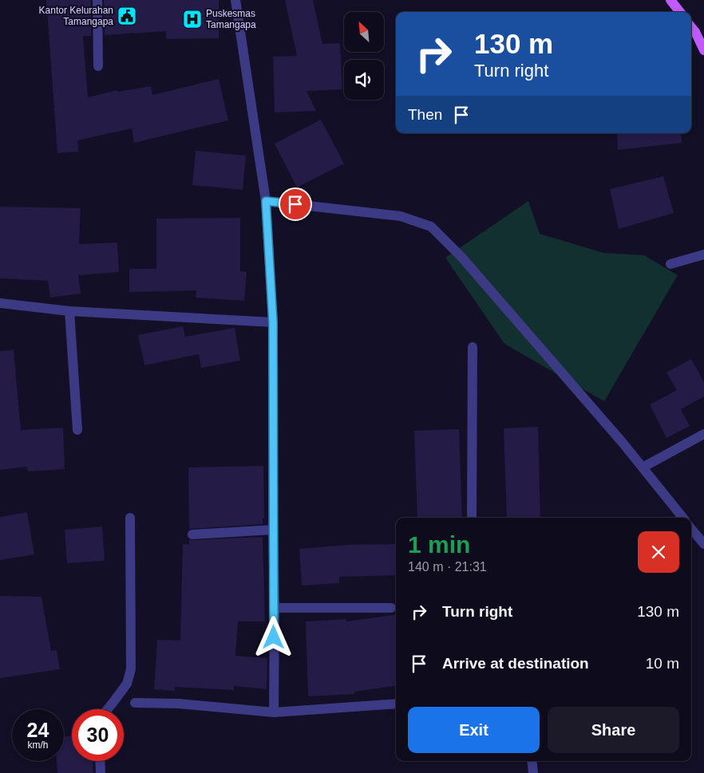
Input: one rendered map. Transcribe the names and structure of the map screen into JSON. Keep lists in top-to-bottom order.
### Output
{
  "places": {
    "public building": ["Kantor Kelurahan Tamangapa"],
    "hospital": ["Puskesmas Tamangapa"]
  },
  "north": "top left",
  "page": {
    "turn": ["130 m", "Turn right"],
    "then": "Then",
    "heading": ["1 min", "140 m · 21:31"],
    "list": [
      {
        "name": "Turn right",
        "value": "130 m"
      },
      {
        "name": "Arrive at destination",
        "value": "10 m"
      }
    ],
    "buttons": ["Exit", "Share"],
    "speed": "24 km/h",
    "limit": "30"
  }
}
